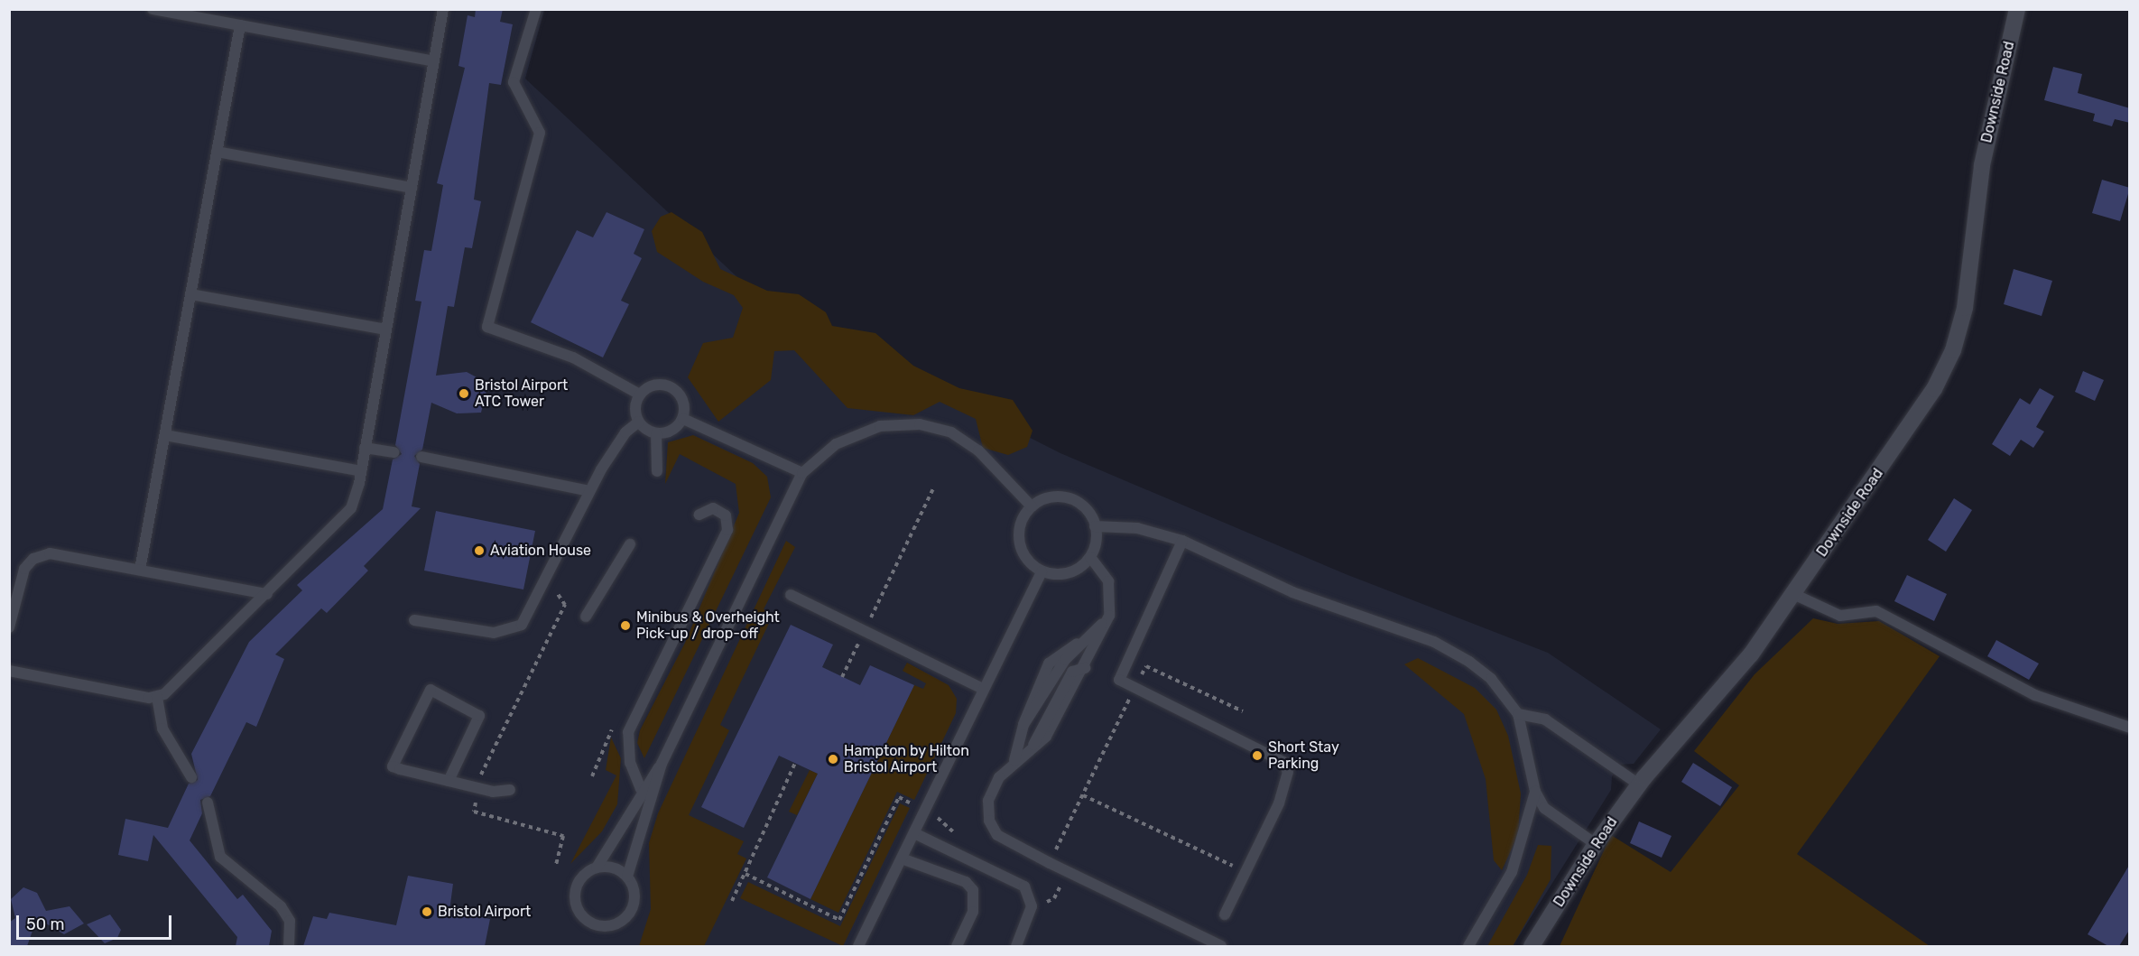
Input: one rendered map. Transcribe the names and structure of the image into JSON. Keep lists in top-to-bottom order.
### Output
{
  "streets": {
    "street": ["Downside Road"]
  },
  "places": [
    "Bristol Airport ATC Tower",
    "Aviation House",
    "Minibus & Overheight Pick-up / drop-off",
    "Short Stay Parking",
    "Hampton by Hilton Bristol Airport",
    "Bristol Airport"
  ],
  "scale_bar": "50 m"
}
